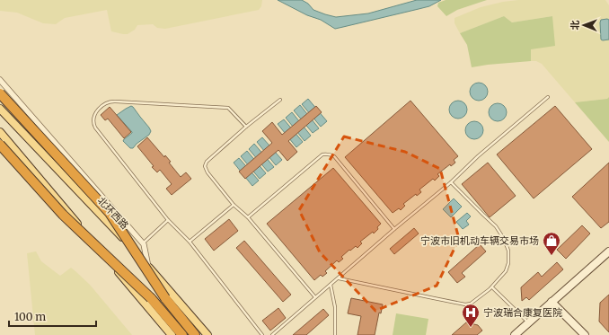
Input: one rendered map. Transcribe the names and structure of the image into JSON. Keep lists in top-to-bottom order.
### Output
{
  "streets": {
    "main road": ["北环西路"]
  },
  "places": {
    "shop": ["宁波市旧机动车辆交易市场"],
    "hospital": ["宁波瑞合康复医院"]
  },
  "scale_bar": "100 m",
  "north": "left"
}
